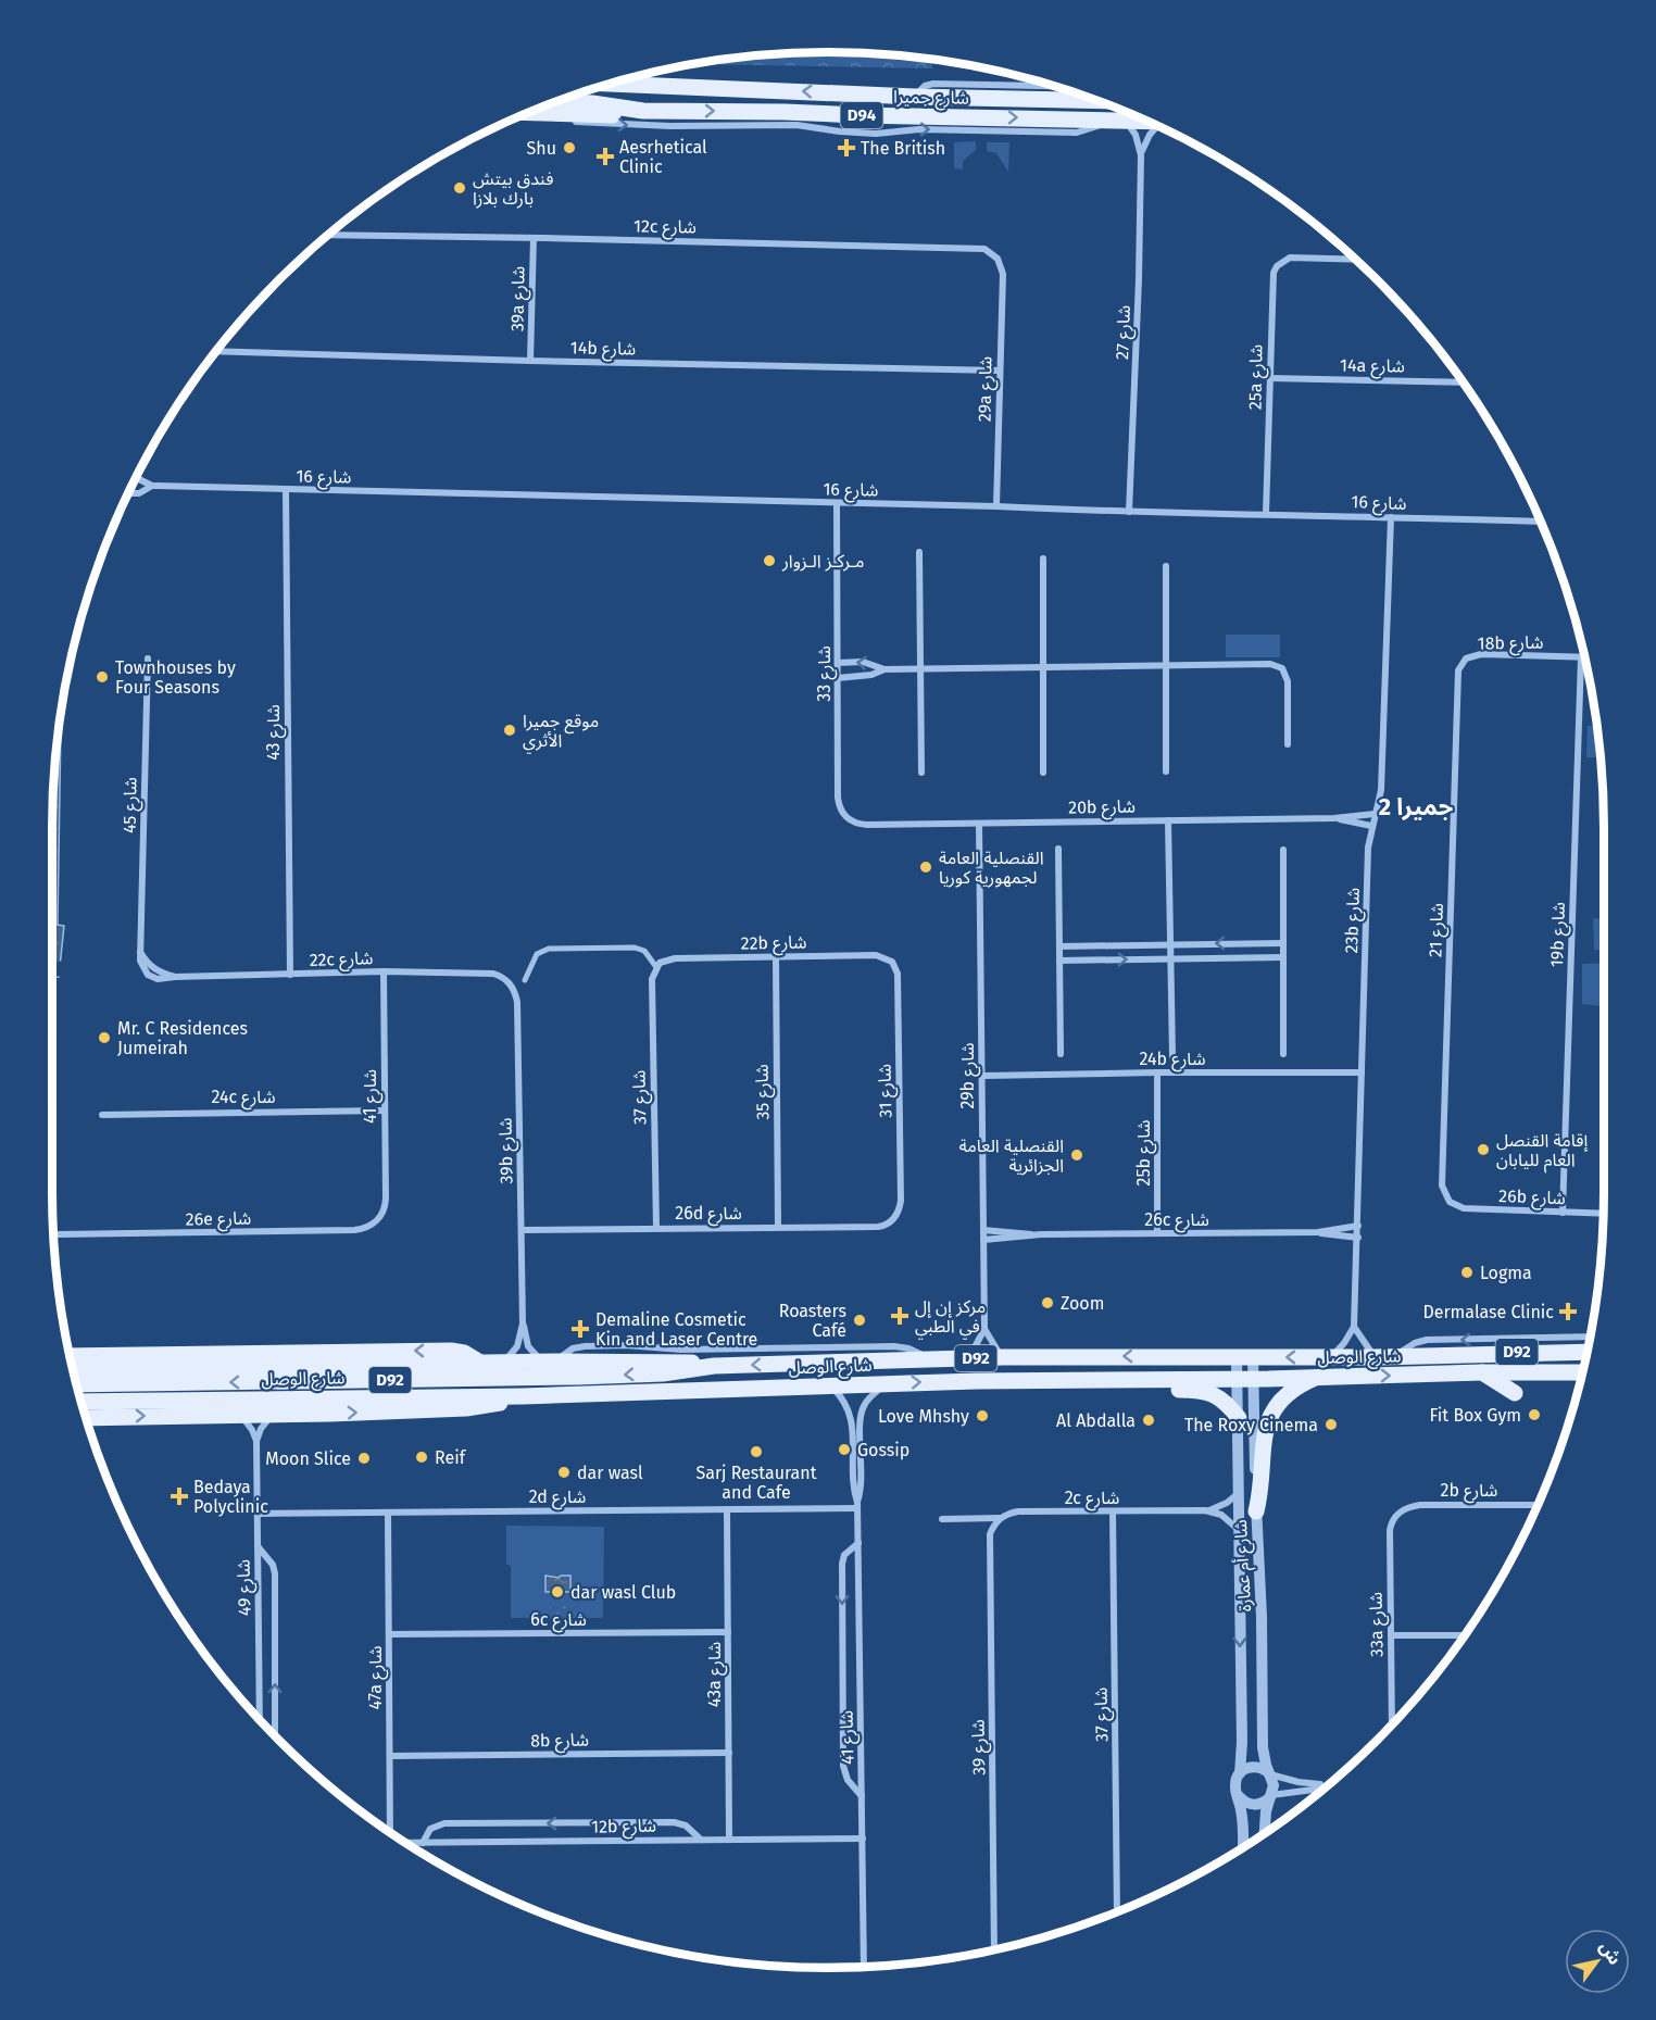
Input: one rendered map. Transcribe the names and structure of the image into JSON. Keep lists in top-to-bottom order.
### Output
{
  "streets": {
    "main road": [
      "شارع جميرا",
      "D94",
      "D92",
      "شارع الوصل"
    ],
    "street": [
      "12c شارع",
      "39a شارع",
      "شارع 27",
      "14b شارع",
      "14a شارع",
      "25a شارع",
      "29a شارع",
      "شارع 16",
      "18b شارع",
      "شارع 33",
      "شارع 43",
      "شارع 45",
      "20b شارع",
      "23b شارع",
      "شارع 21",
      "19b شارع",
      "22b شارع",
      "22c شارع",
      "24b شارع",
      "29b شارع",
      "شارع 31",
      "شارع 35",
      "24c شارع",
      "شارع 41",
      "شارع 37",
      "39b شارع",
      "25b شارع",
      "26b شارع",
      "26d شارع",
      "26e شارع",
      "26c شارع",
      "2b شارع",
      "2d شارع",
      "2c شارع",
      "شارع أم عمارة",
      "شارع 49",
      "6c شارع",
      "33a شارع",
      "43a شارع",
      "47a شارع",
      "8b شارع",
      "شارع 39",
      "12b شارع"
    ]
  },
  "crossings": [
    ["شارع جميرا", "شارع 27"],
    ["12c شارع", "39a شارع"],
    ["12c شارع", "29a شارع"],
    ["39a شارع", "14b شارع"],
    ["شارع 27", "شارع 16"],
    ["14b شارع", "29a شارع"],
    ["14a شارع", "25a شارع"],
    ["25a شارع", "شارع 16"],
    ["29a شارع", "شارع 16"],
    ["شارع 16", "شارع 33"],
    ["شارع 16", "شارع 43"],
    ["شارع 16", "23b شارع"],
    ["18b شارع", "شارع 21"],
    ["18b شارع", "19b شارع"],
    ["شارع 33", "20b شارع"],
    ["شارع 43", "22c شارع"],
    ["شارع 45", "22c شارع"],
    ["20b شارع", "23b شارع"],
    ["20b شارع", "29b شارع"],
    ["23b شارع", "24b شارع"],
    ["23b شارع", "26c شارع"],
    ["شارع 21", "26b شارع"],
    ["19b شارع", "26b شارع"],
    ["22b شارع", "شارع 31"],
    ["22b شارع", "شارع 35"],
    ["22b شارع", "شارع 37"],
    ["22c شارع", "شارع 41"],
    ["22c شارع", "39b شارع"],
    ["24b شارع", "29b شارع"],
    ["24b شارع", "25b شارع"],
    ["29b شارع", "26c شارع"],
    ["شارع 31", "26d شارع"],
    ["شارع 35", "26d شارع"],
    ["24c شارع", "شارع 41"],
    ["شارع 41", "26e شارع"],
    ["شارع 41", "شارع الوصل"],
    ["شارع 41", "2d شارع"],
    ["شارع 41", "12b شارع"],
    ["شارع 37", "26d شارع"],
    ["شارع 37", "2c شارع"],
    ["39b شارع", "26d شارع"],
    ["39b شارع", "شارع الوصل"],
    ["25b شارع", "26c شارع"],
    ["شارع الوصل", "شارع أم عمارة"],
    ["2b شارع", "33a شارع"],
    ["2d شارع", "شارع 49"],
    ["2d شارع", "43a شارع"],
    ["2d شارع", "47a شارع"],
    ["2c شارع", "شارع أم عمارة"],
    ["2c شارع", "شارع 39"],
    ["6c شارع", "43a شارع"],
    ["6c شارع", "47a شارع"],
    ["43a شارع", "8b شارع"],
    ["43a شارع", "12b شارع"],
    ["47a شارع", "8b شارع"]
  ],
  "districts": ["جميرا 2"],
  "places": {
    "other": [
      "Shu",
      "فندق بيتش بارك بلازا",
      "مـركـز الـزوار",
      "Townhouses by Four Seasons",
      "موقع جميرا الأثري",
      "القنصلية العامة لجمهورية كوريا",
      "Mr. C Residences Jumeirah",
      "إقامة القنصل العام لليابان",
      "القنصلية العامة الجزائرية",
      "Logma",
      "Zoom",
      "Roasters Café",
      "Fit Box Gym",
      "Love Mhshy",
      "Al Abdalla",
      "The Roxy Cinema",
      "Gossip",
      "Sarj Restaurant and Cafe",
      "Reif",
      "Moon Slice",
      "dar wasl",
      "dar wasl Club"
    ],
    "health": [
      "The British",
      "Aesrhetical Clinic",
      "Dermalase Clinic",
      "مركز إن إل في الطبي",
      "Demaline Cosmetic Kin and Laser Centre",
      "Bedaya Polyclinic"
    ]
  },
  "north": "top right"
}
